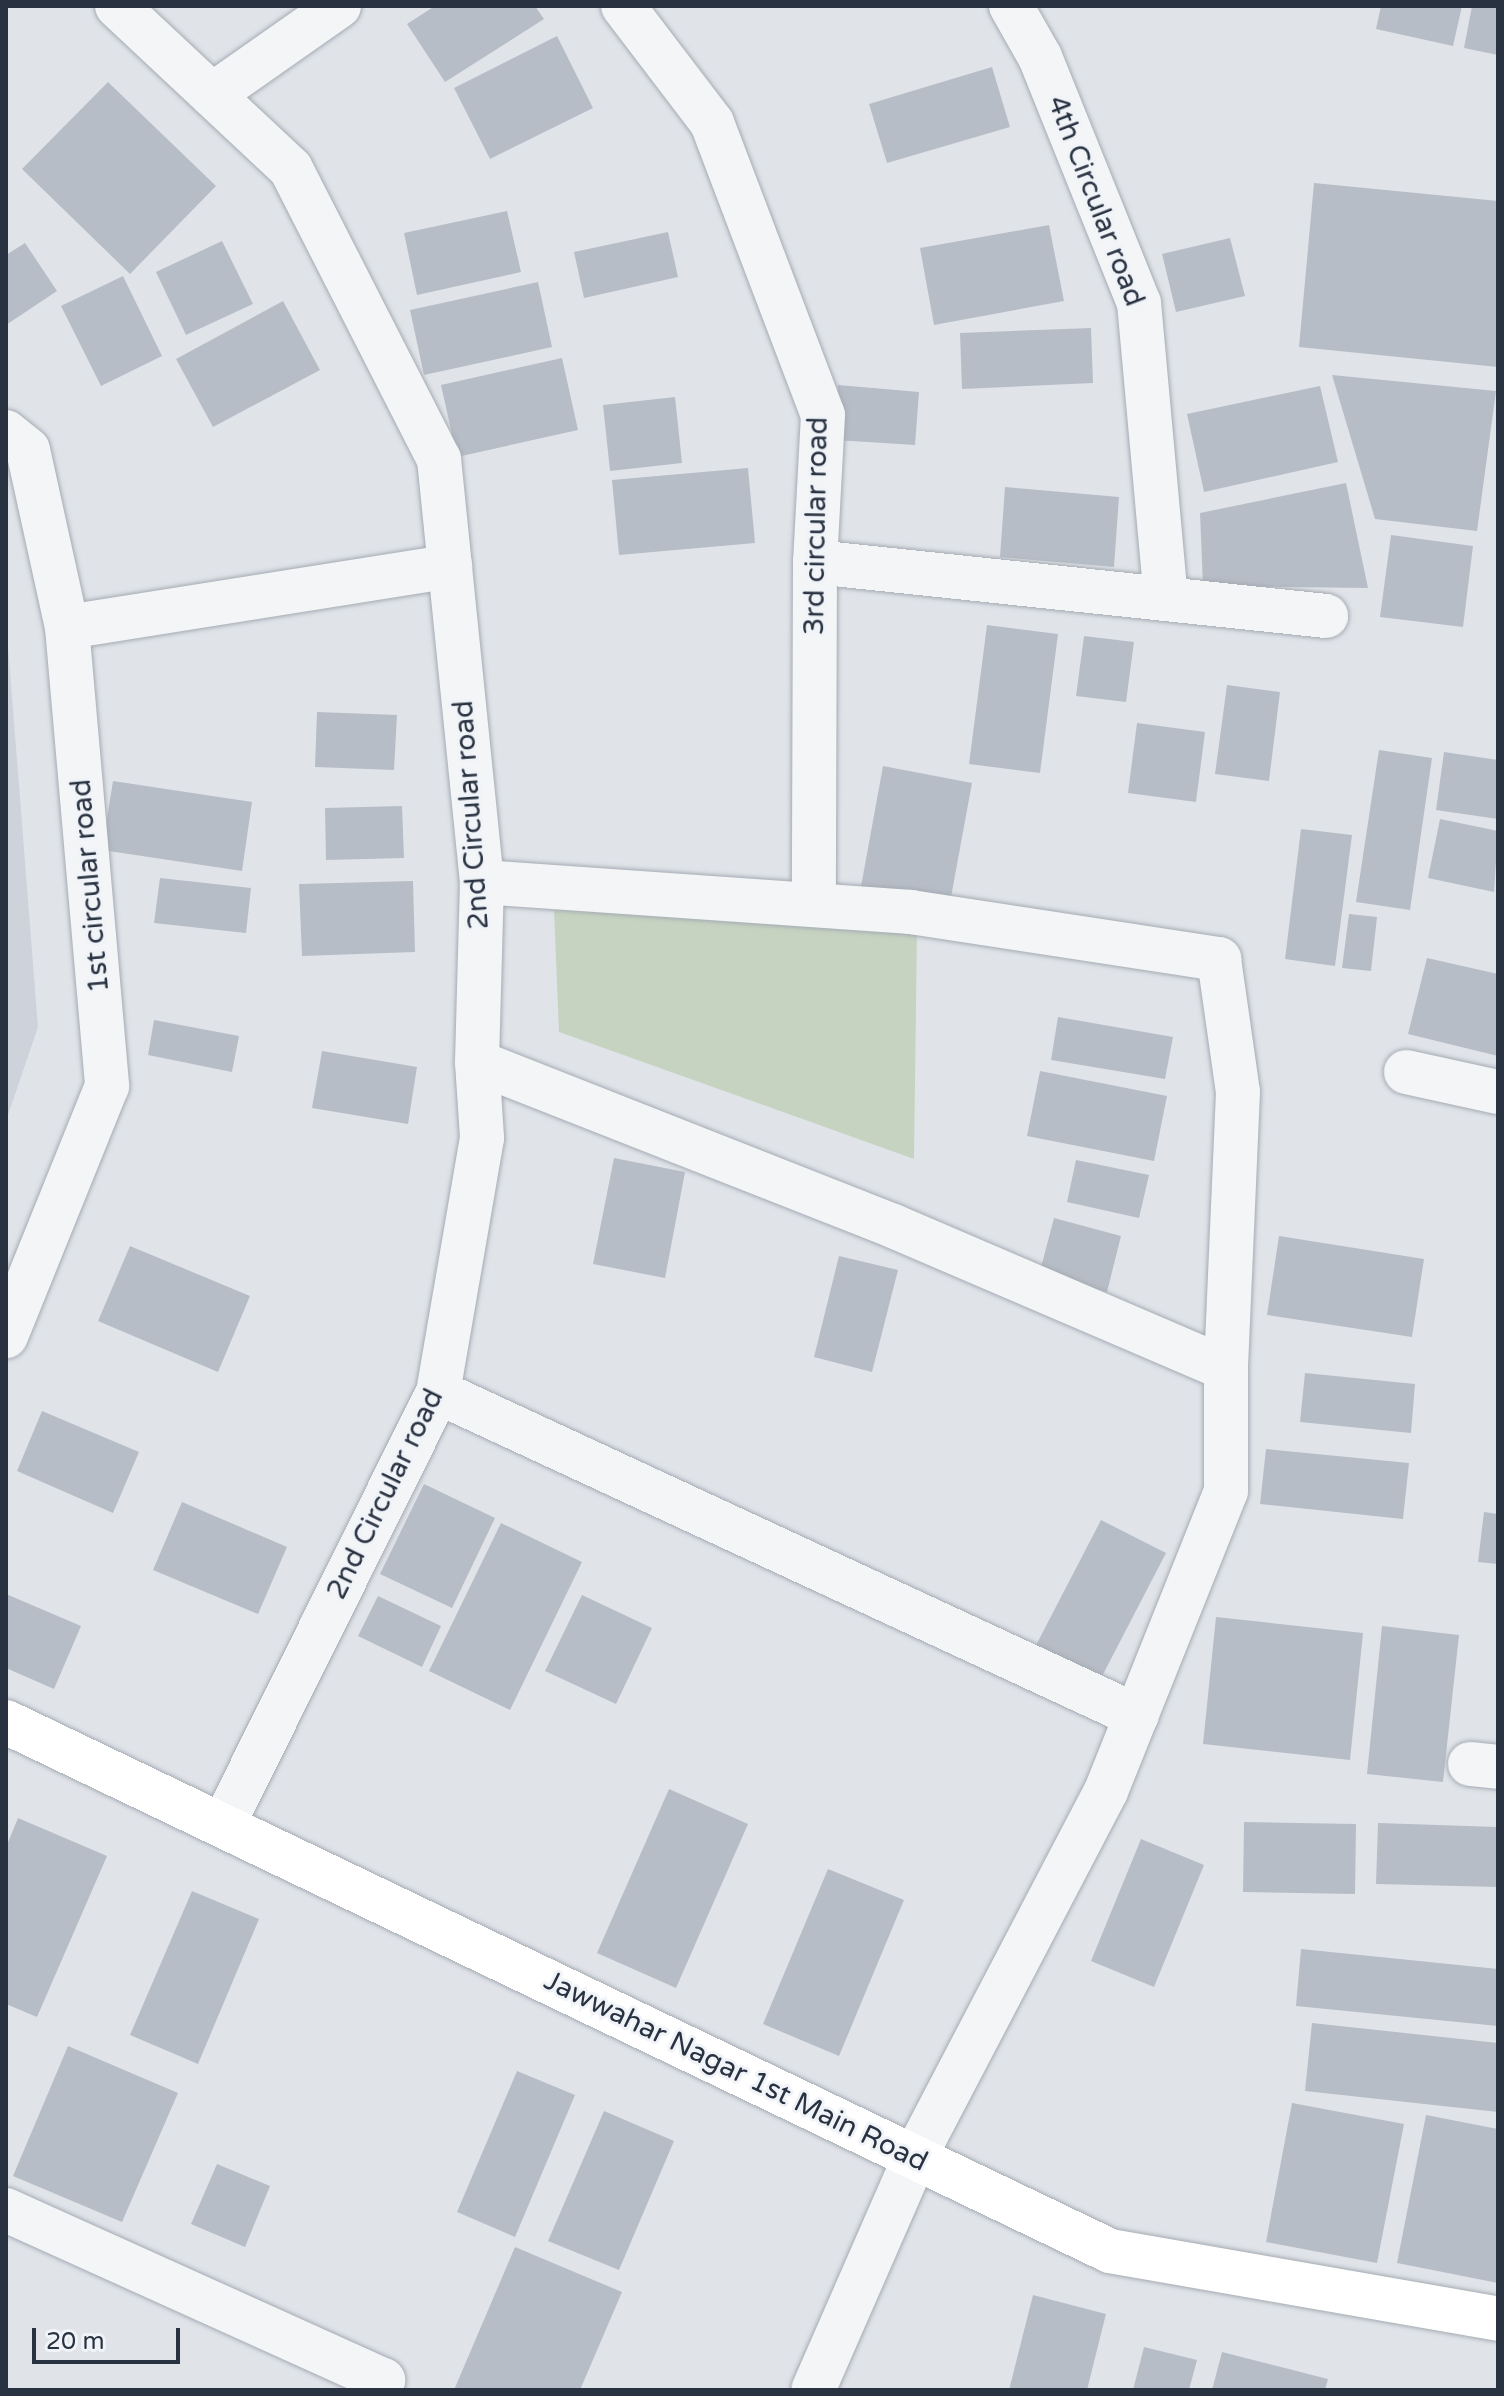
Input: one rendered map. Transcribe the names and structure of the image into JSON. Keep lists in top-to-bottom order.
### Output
{
  "streets": {
    "street": [
      "4th Circular road",
      "3rd circular road",
      "2nd Circular road",
      "1st circular road",
      "Jawwahar Nagar 1st Main Road"
    ]
  },
  "crossings": [
    ["2nd Circular road", "Jawwahar Nagar 1st Main Road"]
  ],
  "scale_bar": "20 m"
}
